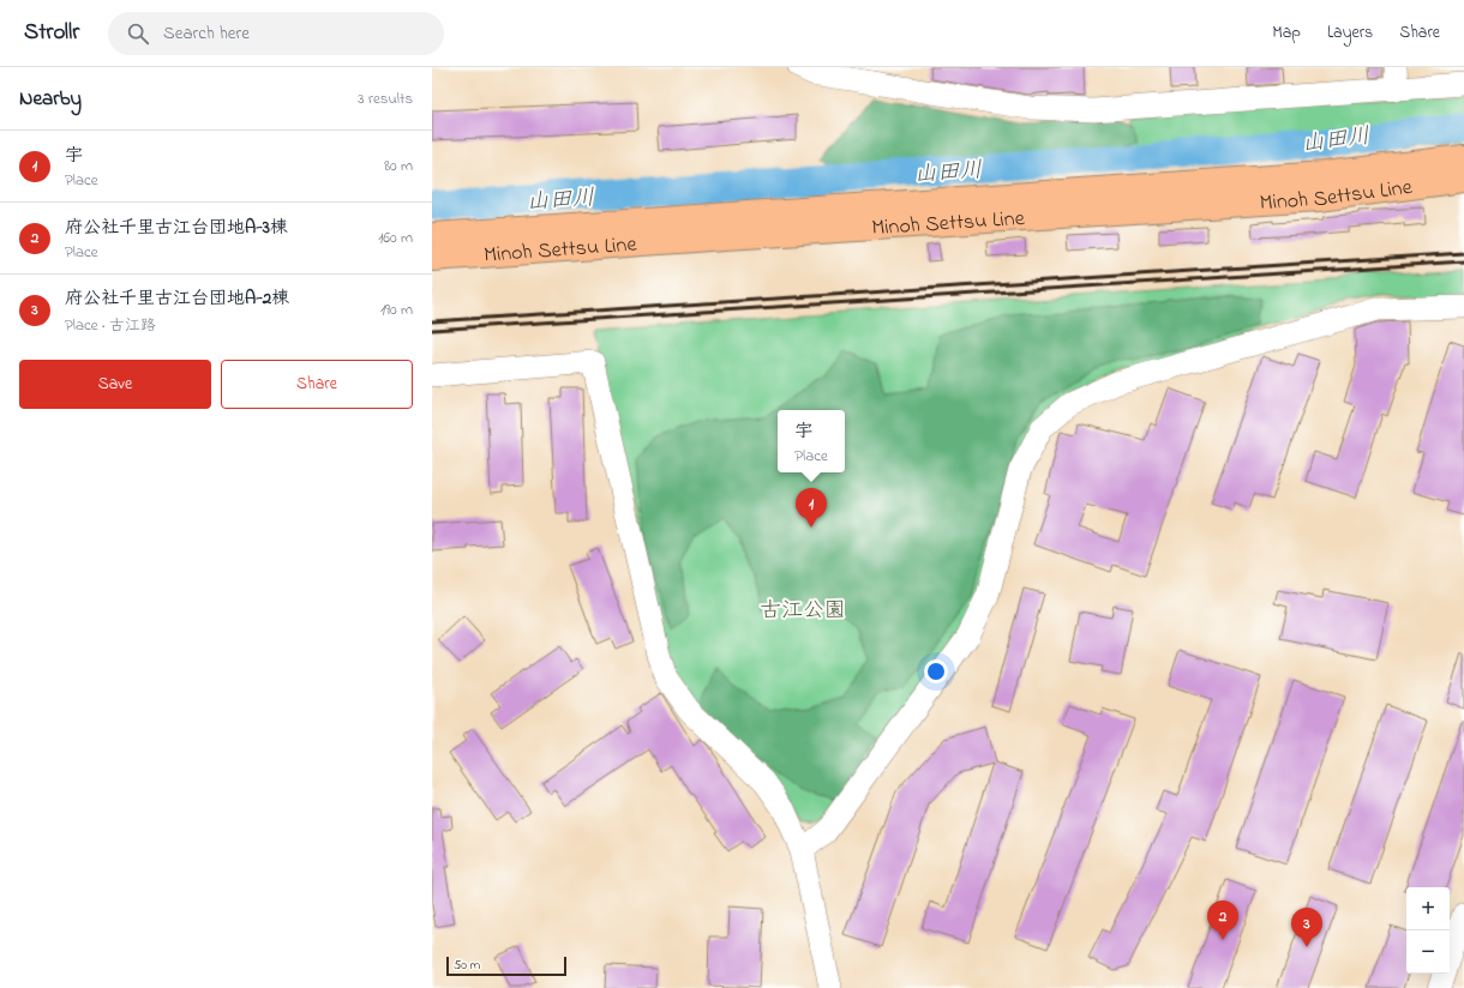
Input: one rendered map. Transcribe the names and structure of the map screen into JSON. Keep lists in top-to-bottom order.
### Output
{
  "streets": {
    "main road": ["Minoh Settsu Line"]
  },
  "water": ["山田川"],
  "parks": ["古江公園"],
  "scale_bar": "50 m",
  "page": {
    "header": "Strollr",
    "search": "Search here",
    "nav": ["Map", "Layers", "Share"],
    "heading": ["Nearby", "3 results"],
    "list": [
      {
        "mark": "1",
        "name": "宇",
        "note": "Place",
        "value": "80 m"
      },
      {
        "mark": "2",
        "name": "府公社千里古江台団地A-3棟",
        "note": "Place",
        "value": "160 m"
      },
      {
        "mark": "3",
        "name": "府公社千里古江台団地A-2棟",
        "note": "Place · 古江路",
        "value": "190 m"
      }
    ],
    "buttons": ["Save", "Share"],
    "popup": ["宇", "Place"],
    "pins": ["1", "2", "3"],
    "map_buttons": ["+", "−"],
    "scale": "50 m"
  }
}
